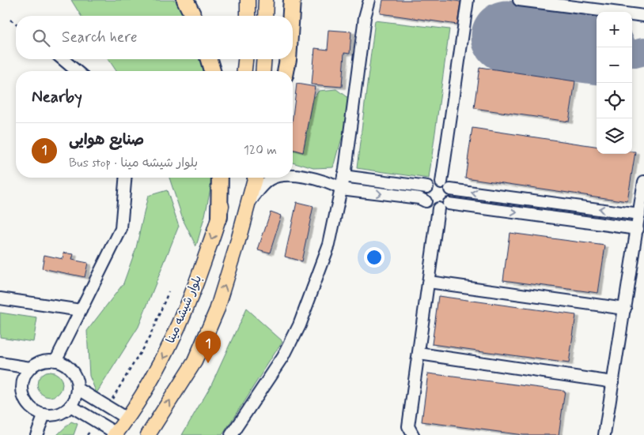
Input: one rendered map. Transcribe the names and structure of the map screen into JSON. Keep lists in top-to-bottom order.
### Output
{
  "streets": {
    "main road": ["بلوار شیشه مینا"]
  },
  "page": {
    "map_buttons": ["+", "−"],
    "search": "Search here",
    "heading": "Nearby",
    "list": [
      {
        "mark": "1",
        "name": "صنایع هوایی",
        "note": "Bus stop · بلوار شیشه مینا",
        "value": "120 m"
      }
    ],
    "pins": "1"
  }
}
